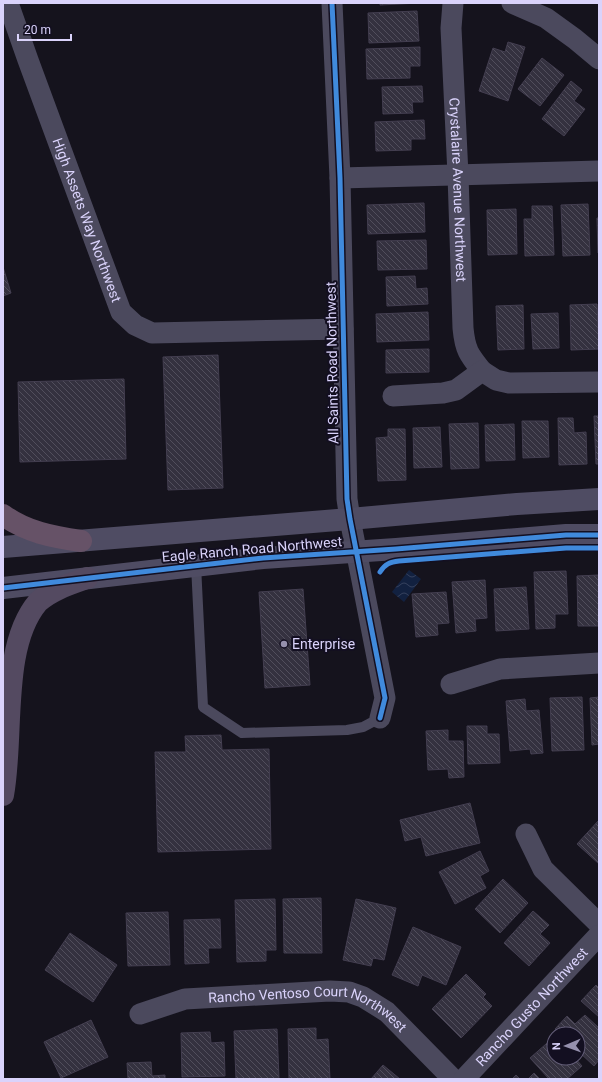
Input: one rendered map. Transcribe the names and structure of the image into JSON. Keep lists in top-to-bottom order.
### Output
{
  "streets": {
    "street": [
      "Crystalaire Avenue Northwest",
      "High Assets Way Northwest",
      "All Saints Road Northwest",
      "Eagle Ranch Road Northwest",
      "Rancho Gusto Northwest",
      "Rancho Ventoso Court Northwest"
    ]
  },
  "crossings": [
    ["High Assets Way Northwest", "All Saints Road Northwest"],
    ["All Saints Road Northwest", "Eagle Ranch Road Northwest"]
  ],
  "places": ["Enterprise"],
  "scale_bar": "20 m",
  "north": "left"
}
